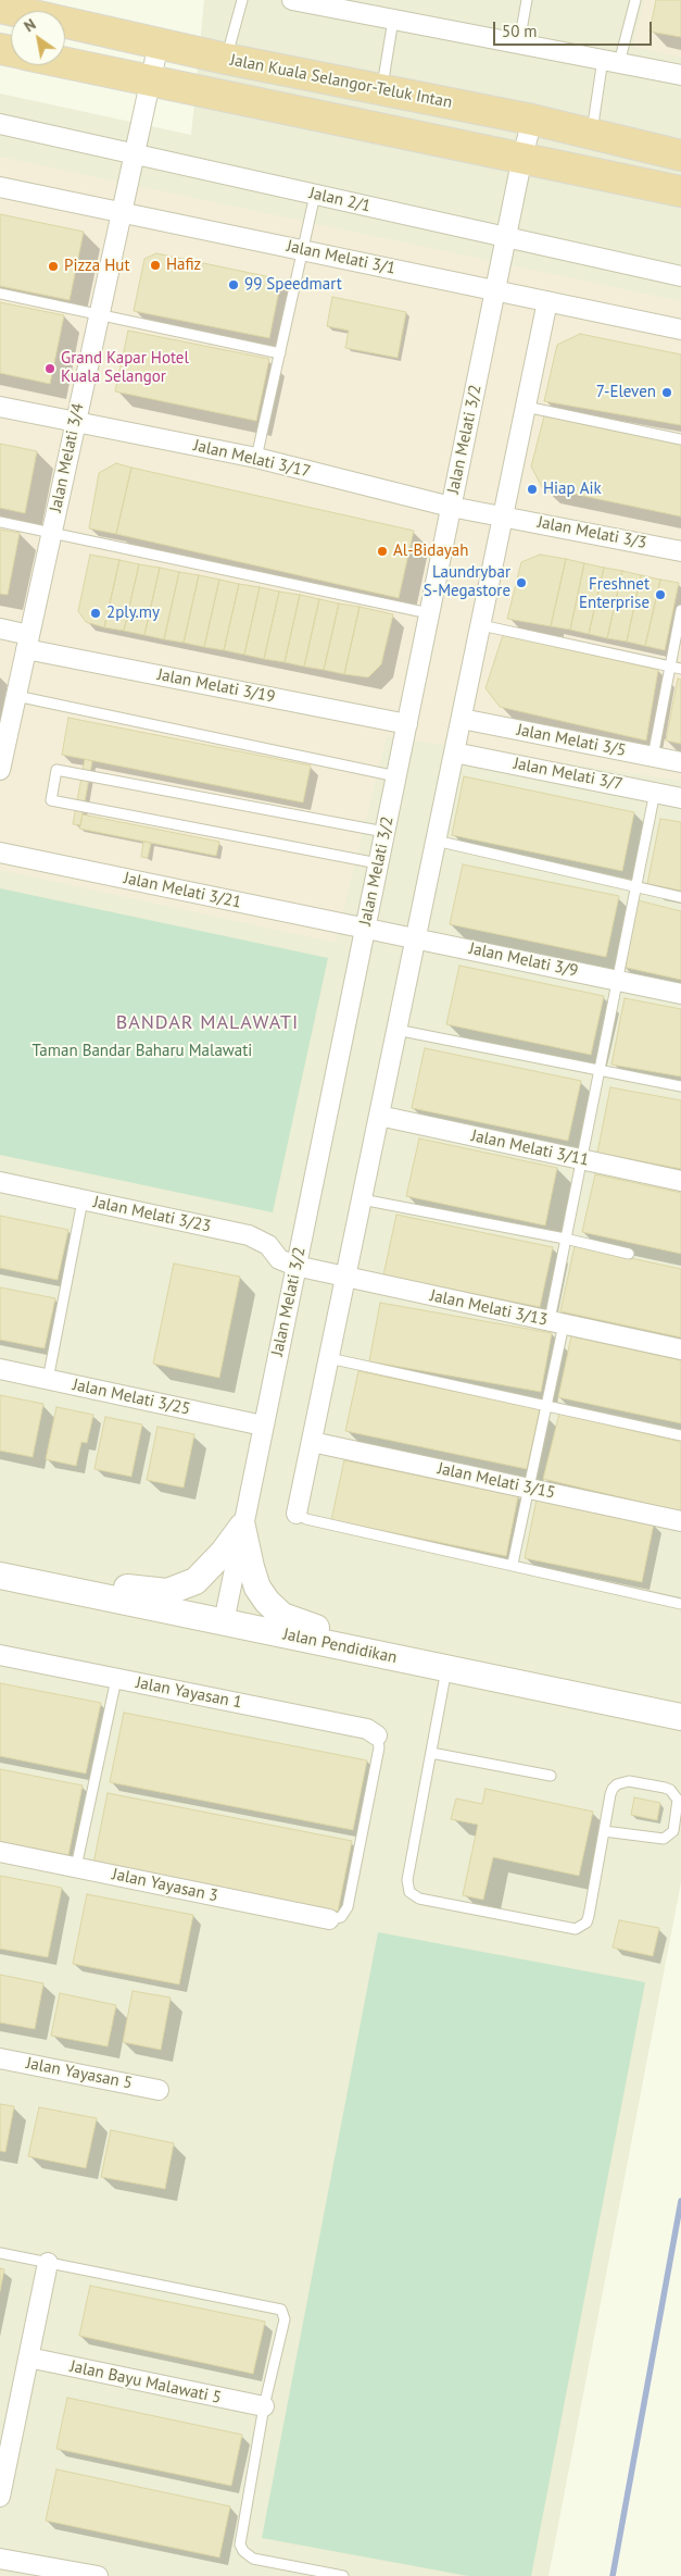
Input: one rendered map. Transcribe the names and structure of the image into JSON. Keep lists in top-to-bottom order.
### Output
{
  "streets": {
    "highway": ["Jalan Kuala Selangor-Teluk Intan"],
    "street": [
      "Jalan 2/1",
      "Jalan Melati 3/1",
      "Jalan Melati 3/2",
      "Jalan Melati 3/4",
      "Jalan Melati 3/17",
      "Jalan Melati 3/3",
      "Jalan Melati 3/19",
      "Jalan Melati 3/5",
      "Jalan Melati 3/7",
      "Jalan Melati 3/21",
      "Jalan Melati 3/9",
      "Jalan Melati 3/11",
      "Jalan Melati 3/23",
      "Jalan Melati 3/13",
      "Jalan Melati 3/25",
      "Jalan Melati 3/15",
      "Jalan Pendidikan",
      "Jalan Yayasan 1",
      "Jalan Yayasan 3",
      "Jalan Yayasan 5",
      "Jalan Bayu Malawati 5"
    ]
  },
  "crossings": [
    ["Jalan Kuala Selangor-Teluk Intan", "Jalan Melati 3/2"],
    ["Jalan Kuala Selangor-Teluk Intan", "Jalan Melati 3/4"],
    ["Jalan 2/1", "Jalan Melati 3/2"],
    ["Jalan 2/1", "Jalan Melati 3/4"],
    ["Jalan Melati 3/1", "Jalan Melati 3/2"],
    ["Jalan Melati 3/1", "Jalan Melati 3/4"],
    ["Jalan Melati 3/2", "Jalan Melati 3/17"],
    ["Jalan Melati 3/2", "Jalan Melati 3/19"],
    ["Jalan Melati 3/2", "Jalan Melati 3/21"],
    ["Jalan Melati 3/2", "Jalan Melati 3/9"],
    ["Jalan Melati 3/2", "Jalan Melati 3/23"],
    ["Jalan Melati 3/2", "Jalan Melati 3/13"],
    ["Jalan Melati 3/2", "Jalan Melati 3/25"],
    ["Jalan Melati 3/2", "Jalan Pendidikan"],
    ["Jalan Melati 3/4", "Jalan Melati 3/17"],
    ["Jalan Melati 3/4", "Jalan Melati 3/19"],
    ["Jalan Melati 3/17", "Jalan Melati 3/3"],
    ["Jalan Melati 3/21", "Jalan Melati 3/9"],
    ["Jalan Melati 3/23", "Jalan Melati 3/13"]
  ],
  "districts": ["BANDAR MALAWATI"],
  "parks": ["Taman Bandar Baharu Malawati"],
  "places": [
    "Hafiz",
    "Pizza Hut",
    "99 Speedmart",
    "Grand Kapar Hotel Kuala Selangor",
    "7-Eleven",
    "Hiap Aik",
    "Al-Bidayah",
    "Laundrybar S-Megastore",
    "Freshnet Enterprise",
    "2ply.my"
  ],
  "scale_bar": "50 m",
  "north": "top left"
}
